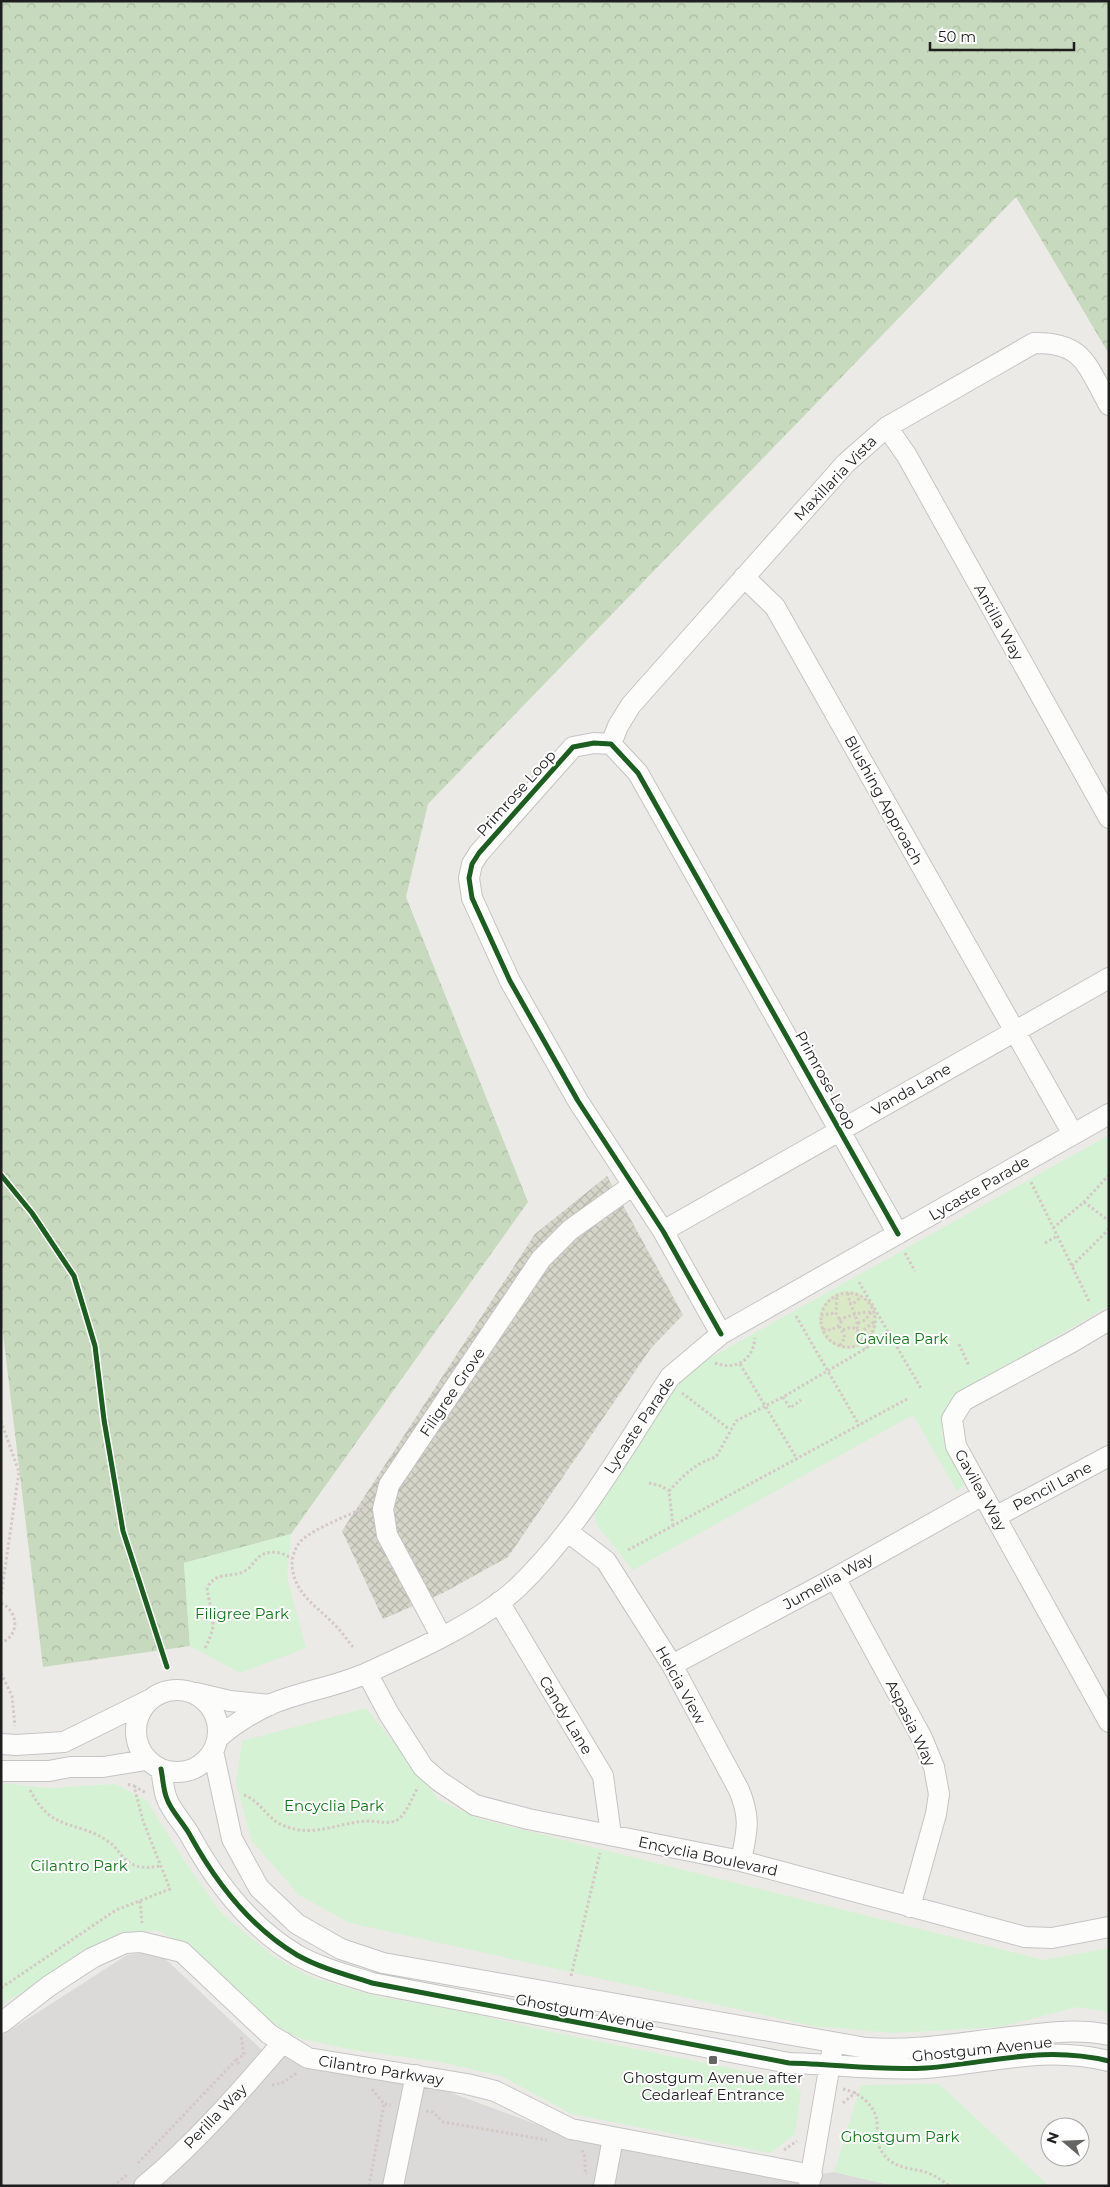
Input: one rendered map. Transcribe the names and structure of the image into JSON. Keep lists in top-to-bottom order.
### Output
{
  "streets": {
    "street": [
      "Maxillaria Vista",
      "Antilla Way",
      "Primrose Loop",
      "Blushing Approach",
      "Vanda Lane",
      "Lycaste Parade",
      "Filigree Grove",
      "Pencil Lane",
      "Gavilea Way",
      "Jumellia Way",
      "Helcia View",
      "Candy Lane",
      "Aspasia Way",
      "Encyclia Boulevard",
      "Ghostgum Avenue",
      "Cilantro Parkway",
      "Perilla Way"
    ]
  },
  "crossings": [
    ["Maxillaria Vista", "Antilla Way"],
    ["Maxillaria Vista", "Primrose Loop"],
    ["Maxillaria Vista", "Blushing Approach"],
    ["Primrose Loop", "Vanda Lane"],
    ["Primrose Loop", "Lycaste Parade"],
    ["Primrose Loop", "Filigree Grove"],
    ["Blushing Approach", "Vanda Lane"],
    ["Blushing Approach", "Lycaste Parade"],
    ["Lycaste Parade", "Filigree Grove"],
    ["Lycaste Parade", "Helcia View"],
    ["Lycaste Parade", "Candy Lane"],
    ["Lycaste Parade", "Encyclia Boulevard"],
    ["Lycaste Parade", "Ghostgum Avenue"],
    ["Pencil Lane", "Gavilea Way"],
    ["Gavilea Way", "Jumellia Way"],
    ["Jumellia Way", "Helcia View"],
    ["Jumellia Way", "Aspasia Way"],
    ["Helcia View", "Encyclia Boulevard"],
    ["Candy Lane", "Encyclia Boulevard"],
    ["Aspasia Way", "Encyclia Boulevard"],
    ["Cilantro Parkway", "Perilla Way"]
  ],
  "parks": [
    "Gavilea Park",
    "Filigree Park",
    "Encyclia Park",
    "Cilantro Park",
    "Ghostgum Park"
  ],
  "places": {
    "transit": ["Ghostgum Avenue after Cedarleaf Entrance"]
  },
  "scale_bar": "50 m",
  "north": "left"
}
